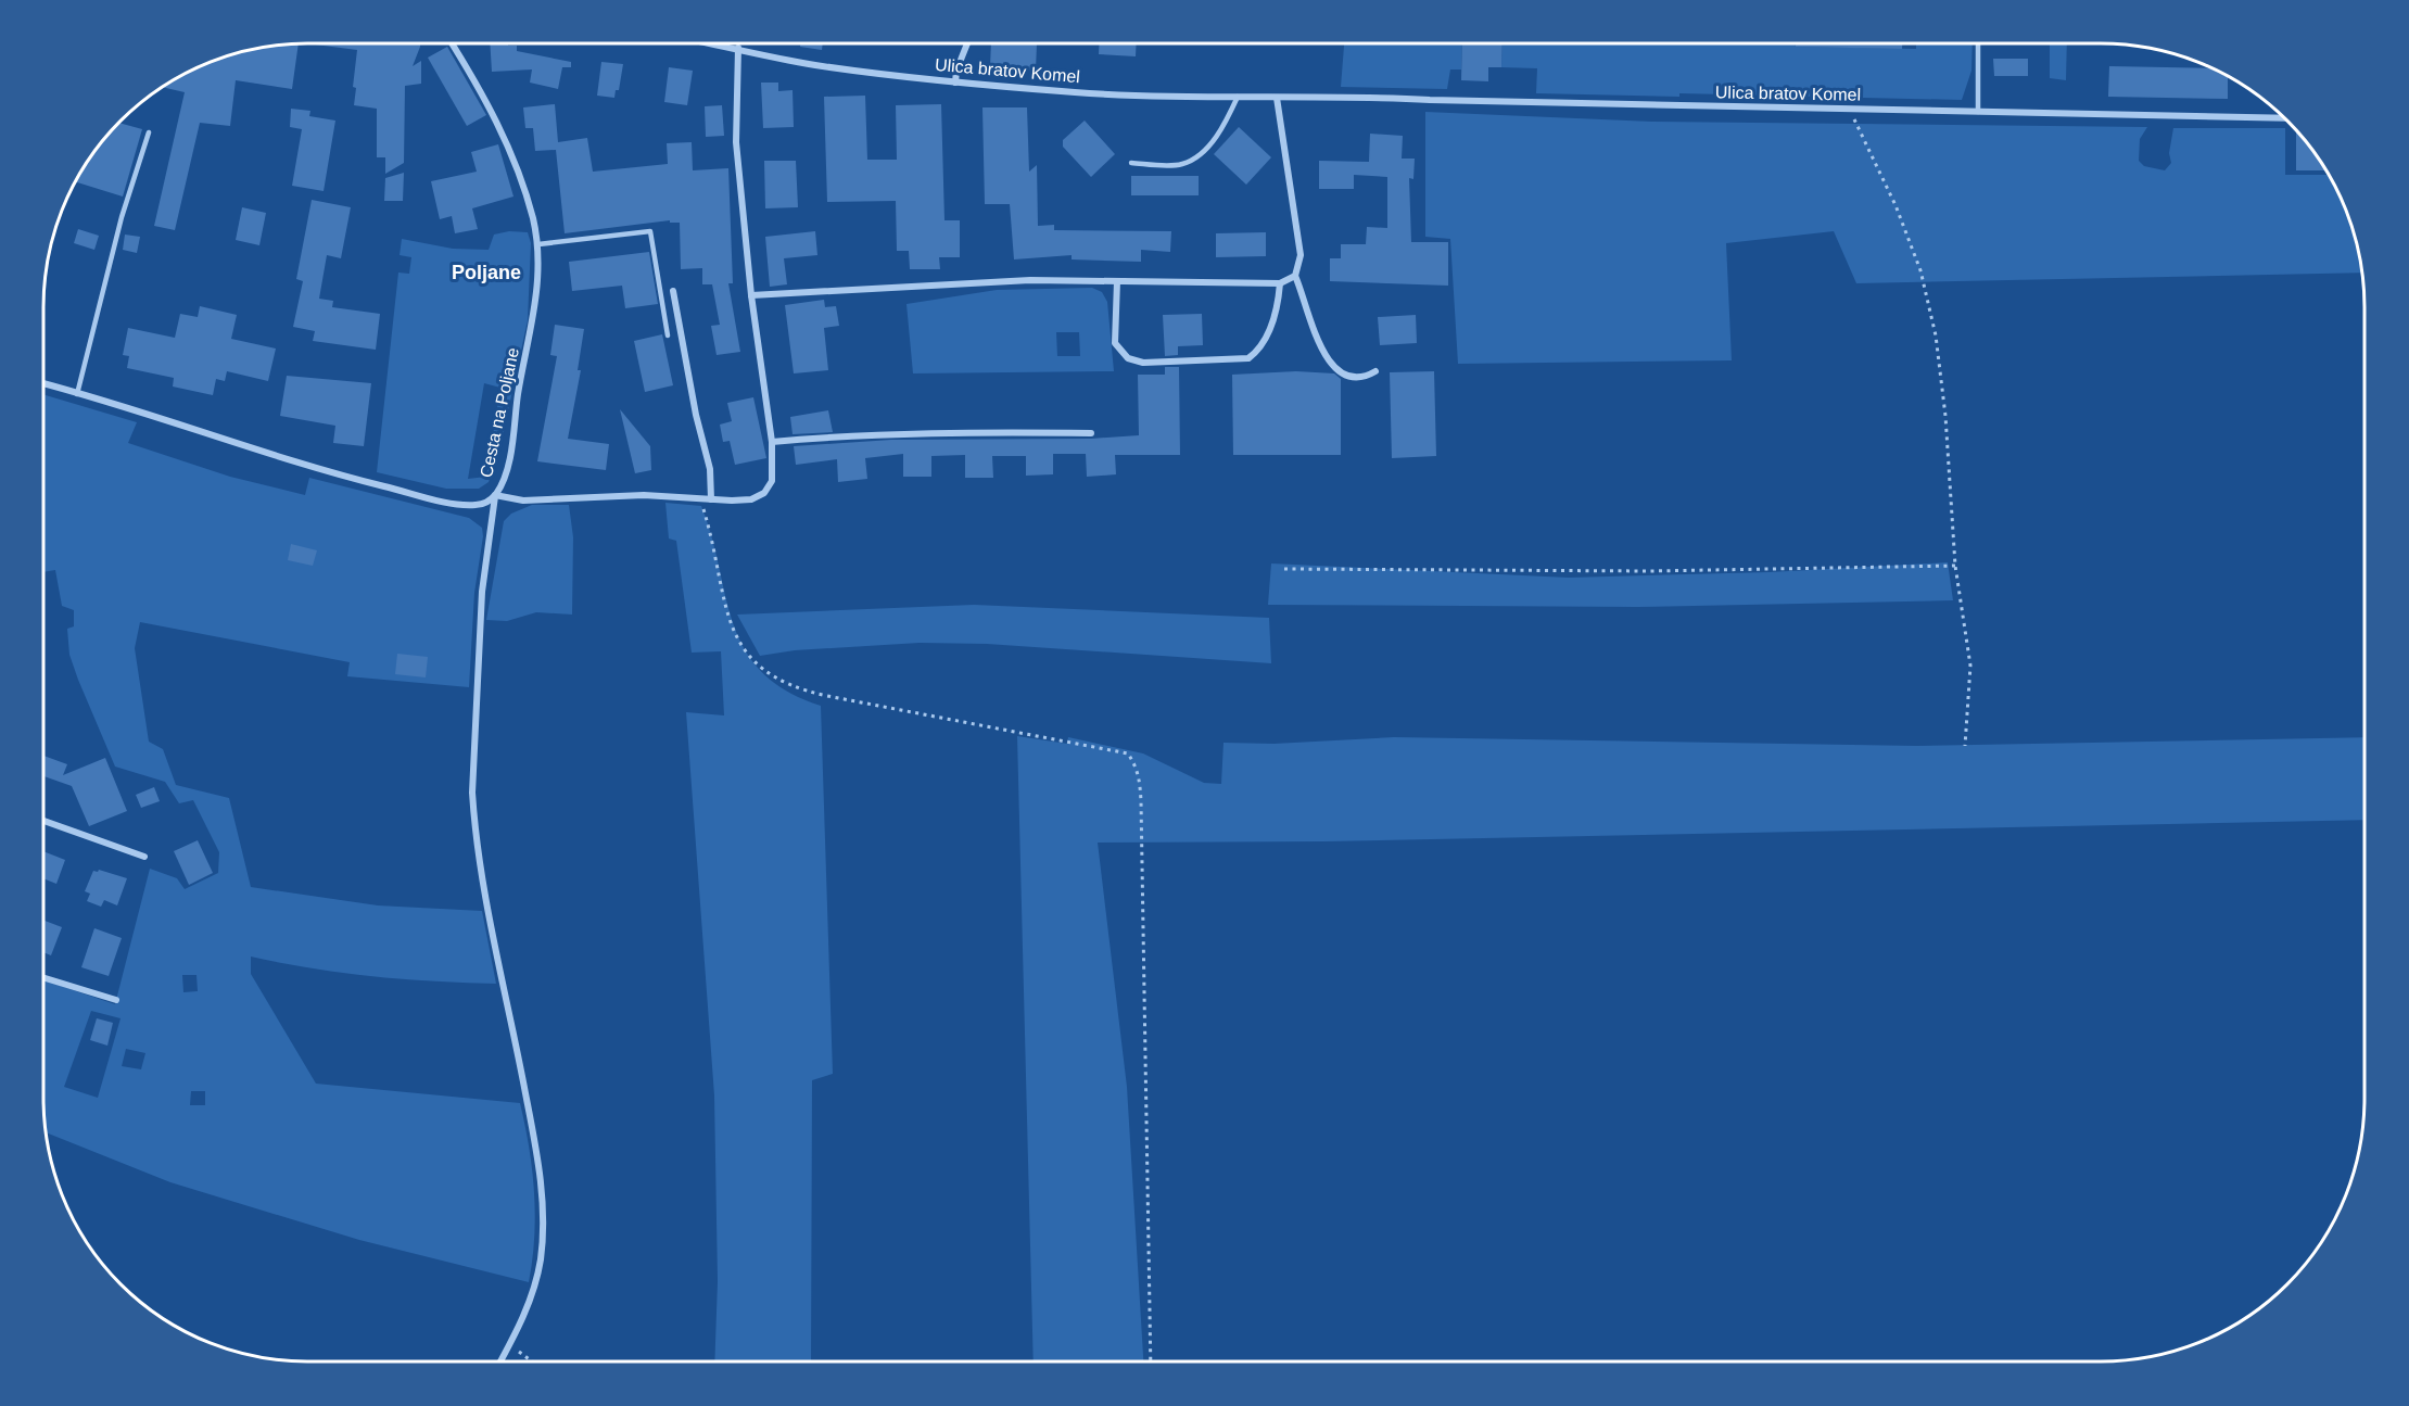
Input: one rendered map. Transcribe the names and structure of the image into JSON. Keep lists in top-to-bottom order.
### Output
{
  "streets": {
    "street": ["Ulica bratov Komel", "Cesta na Poljane"]
  },
  "districts": ["Poljane"]
}
